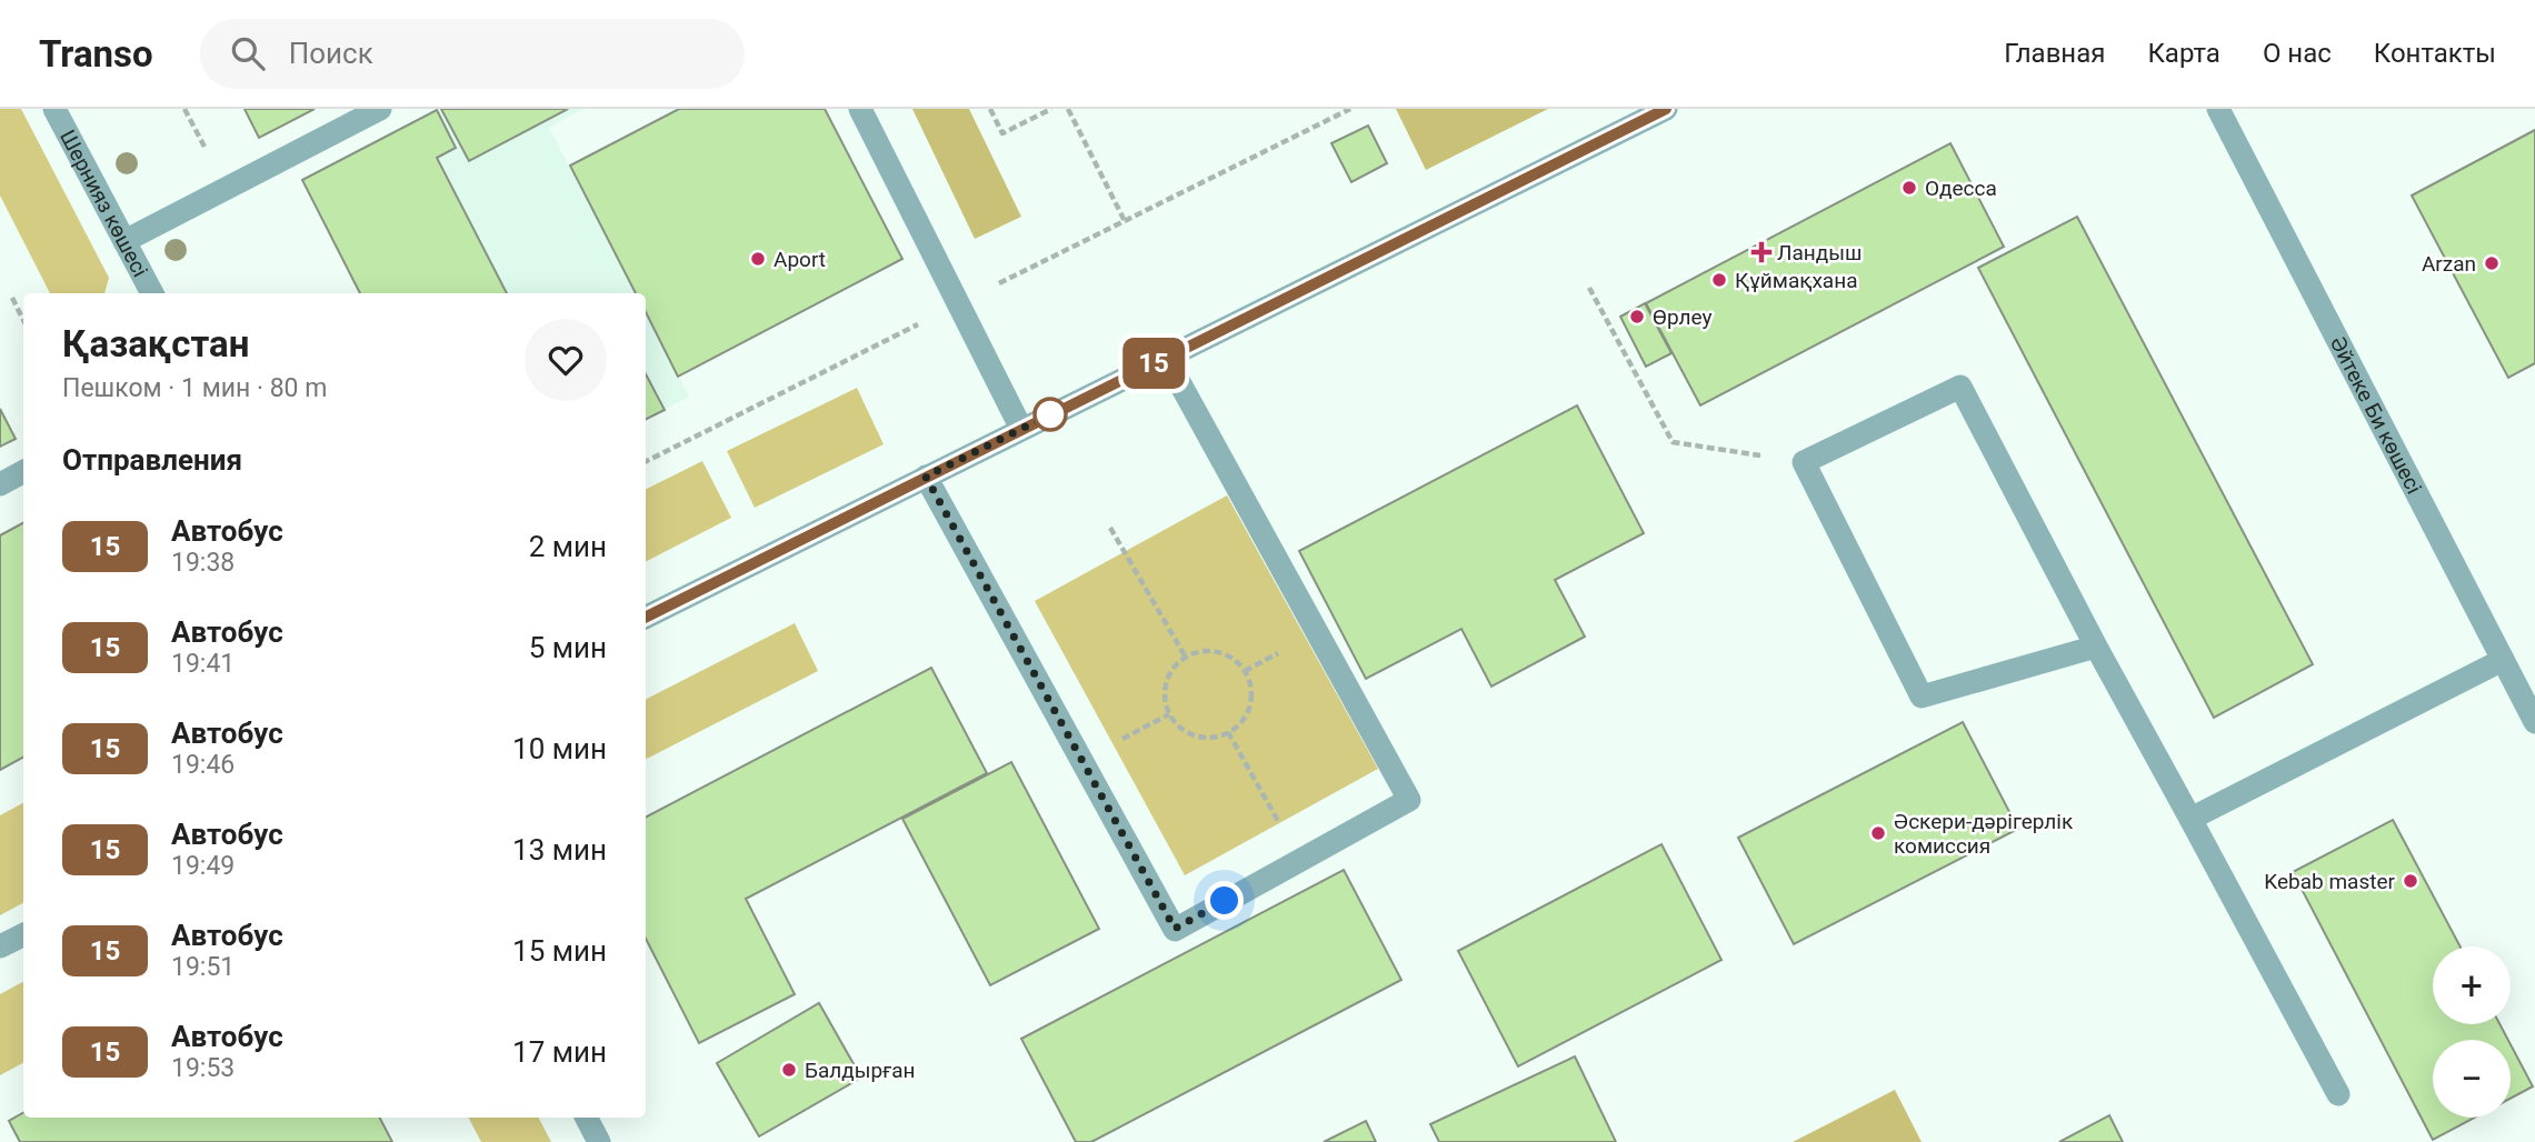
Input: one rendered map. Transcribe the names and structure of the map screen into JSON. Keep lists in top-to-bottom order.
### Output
{
  "streets": {
    "street": ["Шернияз көшесі", "Әйтеке Би көшесі"]
  },
  "places": {
    "other": [
      "Одесса",
      "Aport",
      "Arzan",
      "Құймақхана",
      "Өрлеу",
      "Әскери-дәрігерлік комиссия",
      "Kebab master",
      "Балдырған"
    ],
    "health": ["Ландыш"]
  },
  "lines": ["bus line 15"],
  "page": {
    "header": "Transo",
    "search": "Поиск",
    "nav": [
      "Главная",
      "Карта",
      "О нас",
      "Контакты"
    ],
    "on_map": "15",
    "heading": [
      ["Қазақстан", "Пешком · 1 мин · 80 m"],
      "Отправления"
    ],
    "list": [
      {
        "mark": "15",
        "name": "Автобус",
        "note": "19:38",
        "value": "2 мин"
      },
      {
        "mark": "15",
        "name": "Автобус",
        "note": "19:41",
        "value": "5 мин"
      },
      {
        "mark": "15",
        "name": "Автобус",
        "note": "19:46",
        "value": "10 мин"
      },
      {
        "mark": "15",
        "name": "Автобус",
        "note": "19:49",
        "value": "13 мин"
      },
      {
        "mark": "15",
        "name": "Автобус",
        "note": "19:51",
        "value": "15 мин"
      },
      {
        "mark": "15",
        "name": "Автобус",
        "note": "19:53",
        "value": "17 мин"
      }
    ],
    "map_buttons": ["+", "−"]
  }
}
